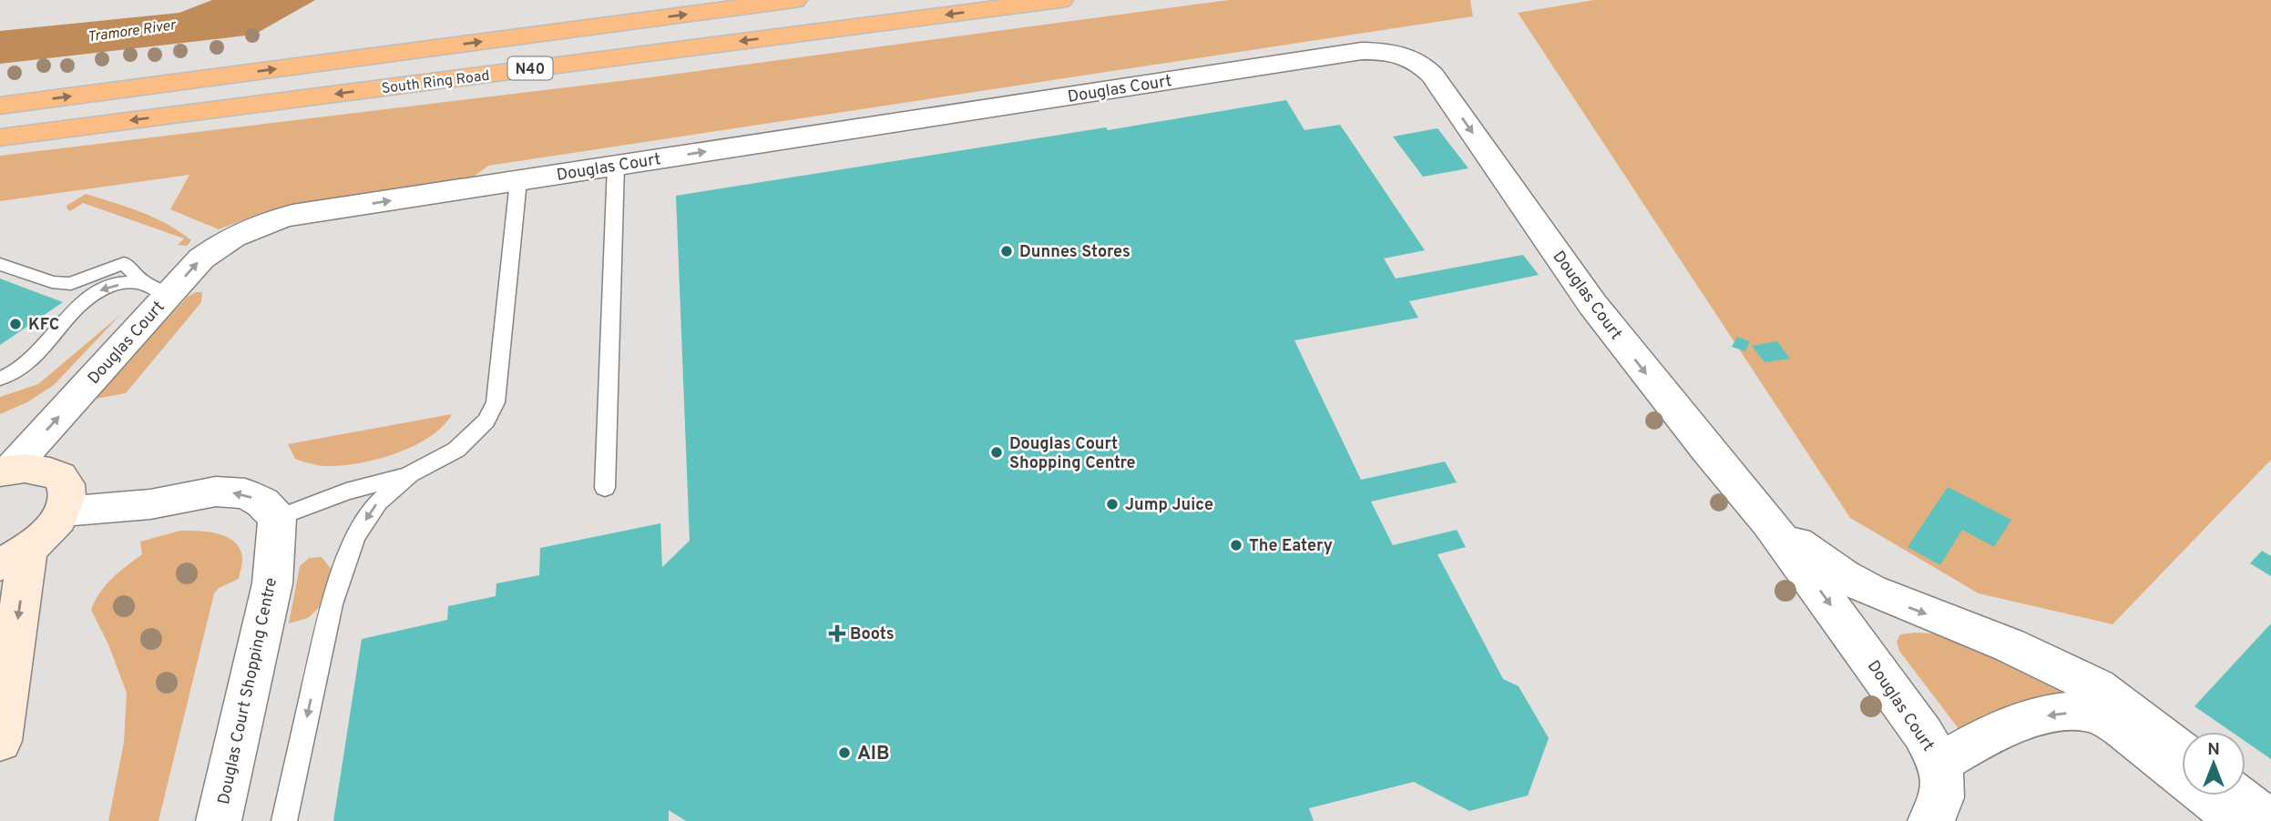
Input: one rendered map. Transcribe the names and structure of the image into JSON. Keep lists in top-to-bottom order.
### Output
{
  "streets": {
    "highway": ["N40", "South Ring Road"],
    "street": ["Douglas Court", "Douglas Court Shopping Centre"]
  },
  "water": ["Tramore River"],
  "places": {
    "other": [
      "Dunnes Stores",
      "KFC",
      "Douglas Court Shopping Centre",
      "Jump Juice",
      "The Eatery",
      "AIB"
    ],
    "health": ["Boots"]
  },
  "north": "top"
}
